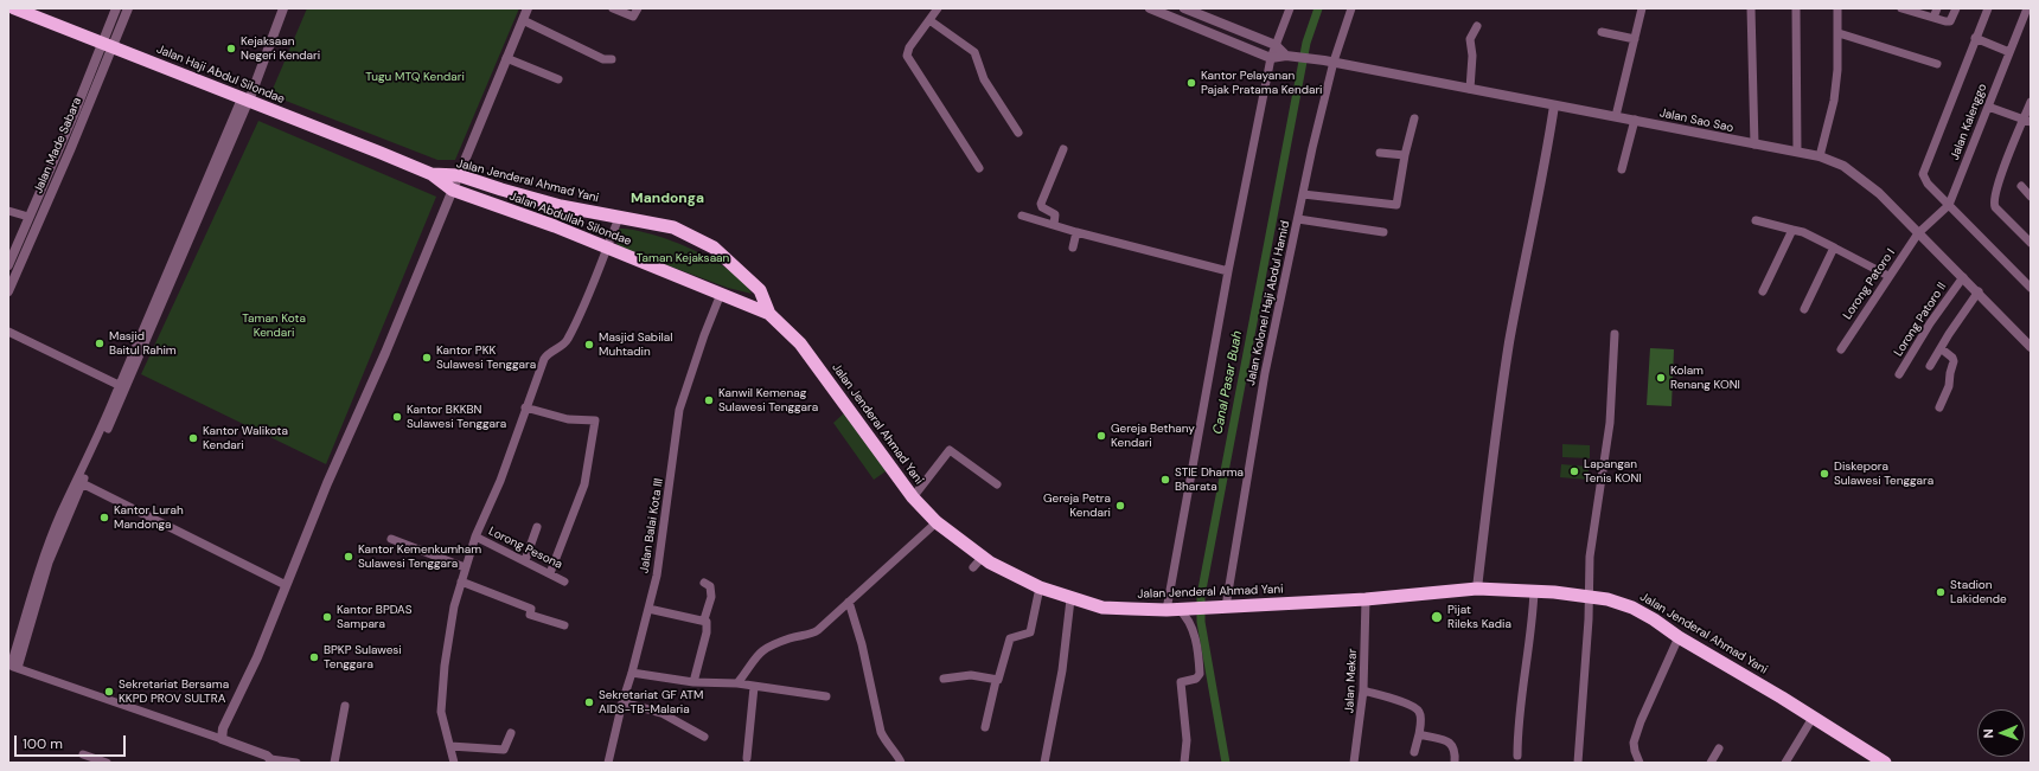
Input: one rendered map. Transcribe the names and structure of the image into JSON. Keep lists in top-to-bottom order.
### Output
{
  "streets": {
    "highway": ["Jalan Haji Abdul Silondae", "Jalan Jenderal Ahmad Yani", "Jalan Abdullah Silondae"],
    "street": [
      "Jalan Sao Sao",
      "Jalan Kalenggo",
      "Jalan Made Sabara",
      "Lorong Patoro I",
      "Jalan Kolonel Haji Abdul Hamid",
      "Lorong Patoro II",
      "Jalan Balai Kota III",
      "Lorong Pesona",
      "Jalan Mekar"
    ]
  },
  "crossings": [
    ["Jalan Haji Abdul Silondae", "Jalan Made Sabara"],
    ["Jalan Haji Abdul Silondae", "Jalan Abdullah Silondae"],
    ["Jalan Sao Sao", "Jalan Kalenggo"],
    ["Jalan Sao Sao", "Lorong Patoro I"],
    ["Jalan Sao Sao", "Jalan Kolonel Haji Abdul Hamid"],
    ["Jalan Sao Sao", "Lorong Patoro II"],
    ["Jalan Kalenggo", "Lorong Patoro I"],
    ["Jalan Jenderal Ahmad Yani", "Jalan Abdullah Silondae"],
    ["Jalan Jenderal Ahmad Yani", "Jalan Kolonel Haji Abdul Hamid"],
    ["Jalan Jenderal Ahmad Yani", "Jalan Mekar"],
    ["Jalan Abdullah Silondae", "Jalan Balai Kota III"]
  ],
  "districts": ["Mandonga"],
  "water": ["Canal Pasar Buah"],
  "parks": ["Tugu MTQ Kendari", "Taman Kejaksaan", "Taman Kota Kendari"],
  "places": [
    "Kejaksaan Negeri Kendari",
    "Kantor Pelayanan Pajak Pratama Kendari",
    "Masjid Baitul Rahim",
    "Masjid Sabilal Muhtadin",
    "Kantor PKK Sulawesi Tenggara",
    "Kolam Renang KONI",
    "Kanwil Kemenag Sulawesi Tenggara",
    "Kantor BKKBN Sulawesi Tenggara",
    "Gereja Bethany Kendari",
    "Kantor Walikota Kendari",
    "Lapangan Tenis KONI",
    "Diskepora Sulawesi Tenggara",
    "STIE Dharma Bharata",
    "Gereja Petra Kendari",
    "Kantor Lurah Mandonga",
    "Kantor Kemenkumham Sulawesi Tenggara",
    "Stadion Lakidende",
    "Kantor BPDAS Sampara",
    "Pijat Rileks Kadia",
    "BPKP Sulawesi Tenggara",
    "Sekretariat Bersama KKPD PROV SULTRA",
    "Sekretariat GF ATM AIDS-TB-Malaria"
  ],
  "scale_bar": "100 m",
  "north": "left"
}
